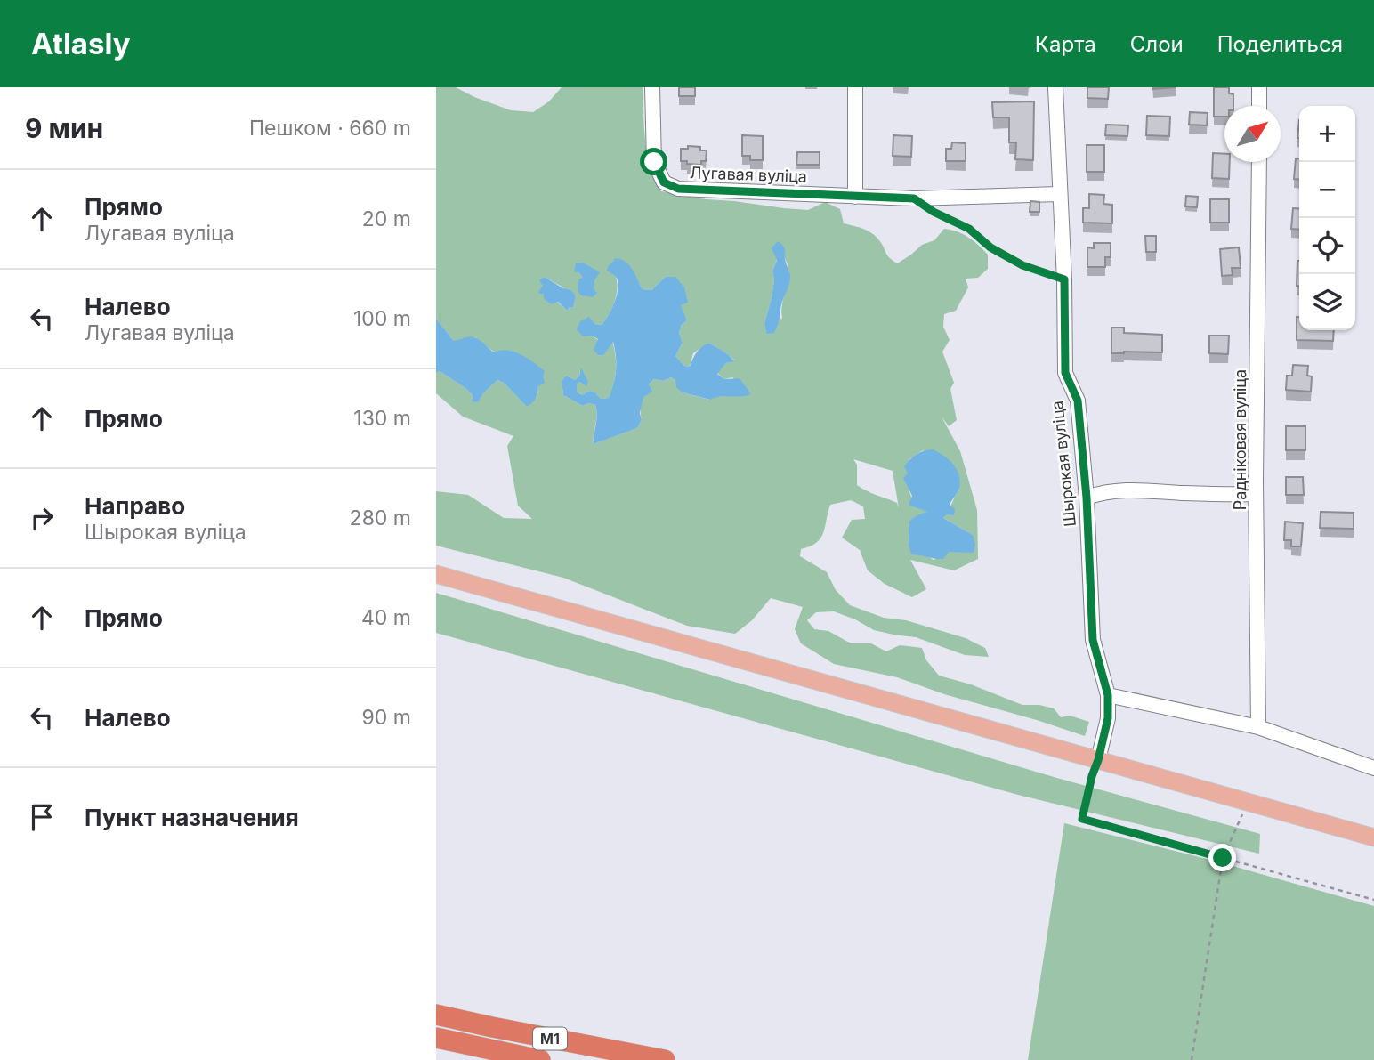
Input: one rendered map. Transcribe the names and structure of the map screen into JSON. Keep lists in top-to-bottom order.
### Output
{
  "streets": {
    "highway": ["М1"],
    "street": ["Лугавая вуліца", "Радніковая вуліца", "Шырокая вуліца"]
  },
  "crossings": [
    ["Лугавая вуліца", "Шырокая вуліца"]
  ],
  "north": "top right",
  "page": {
    "header": "Atlasly",
    "nav": ["Карта", "Слои", "Поделиться"],
    "heading": ["9 мин", "Пешком · 660 m"],
    "map_buttons": ["+", "−"],
    "list": [
      ["Прямо", "Лугавая вуліца", "20 m"],
      ["Налево", "Лугавая вуліца", "100 m"],
      ["Прямо", "130 m"],
      ["Направо", "Шырокая вуліца", "280 m"],
      ["Прямо", "40 m"],
      ["Налево", "90 m"],
      "Пункт назначения"
    ]
  }
}
